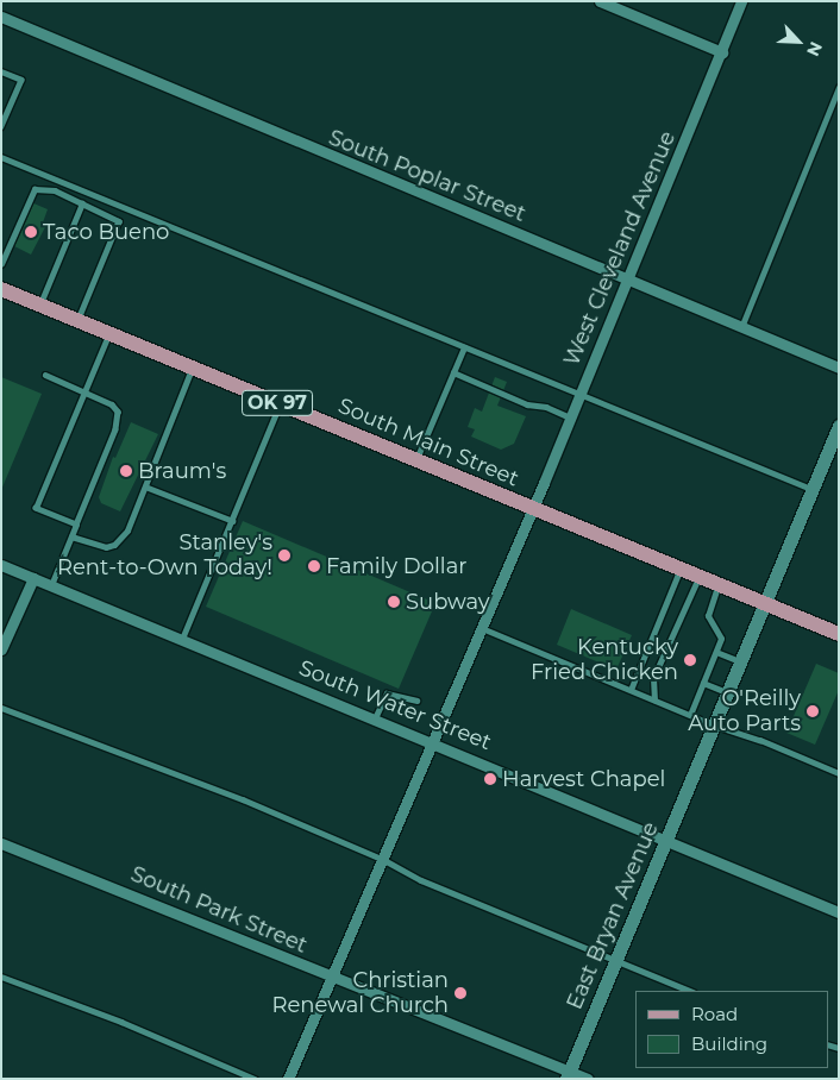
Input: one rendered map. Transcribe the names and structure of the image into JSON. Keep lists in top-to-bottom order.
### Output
{
  "streets": {
    "main road": ["OK 97", "South Main Street"],
    "street": [
      "South Poplar Street",
      "West Cleveland Avenue",
      "South Water Street",
      "South Park Street",
      "East Bryan Avenue"
    ]
  },
  "crossings": [
    ["South Poplar Street", "West Cleveland Avenue"],
    ["West Cleveland Avenue", "South Main Street"],
    ["West Cleveland Avenue", "South Water Street"],
    ["West Cleveland Avenue", "South Park Street"],
    ["South Main Street", "East Bryan Avenue"],
    ["South Water Street", "East Bryan Avenue"],
    ["South Park Street", "East Bryan Avenue"]
  ],
  "places": [
    "Taco Bueno",
    "Braum's",
    "Stanley's Rent-to-Own Today!",
    "Family Dollar",
    "Subway",
    "Kentucky Fried Chicken",
    "O'Reilly Auto Parts",
    "Harvest Chapel",
    "Christian Renewal Church"
  ],
  "legend": ["Road", "Building"],
  "north": "bottom right"
}
